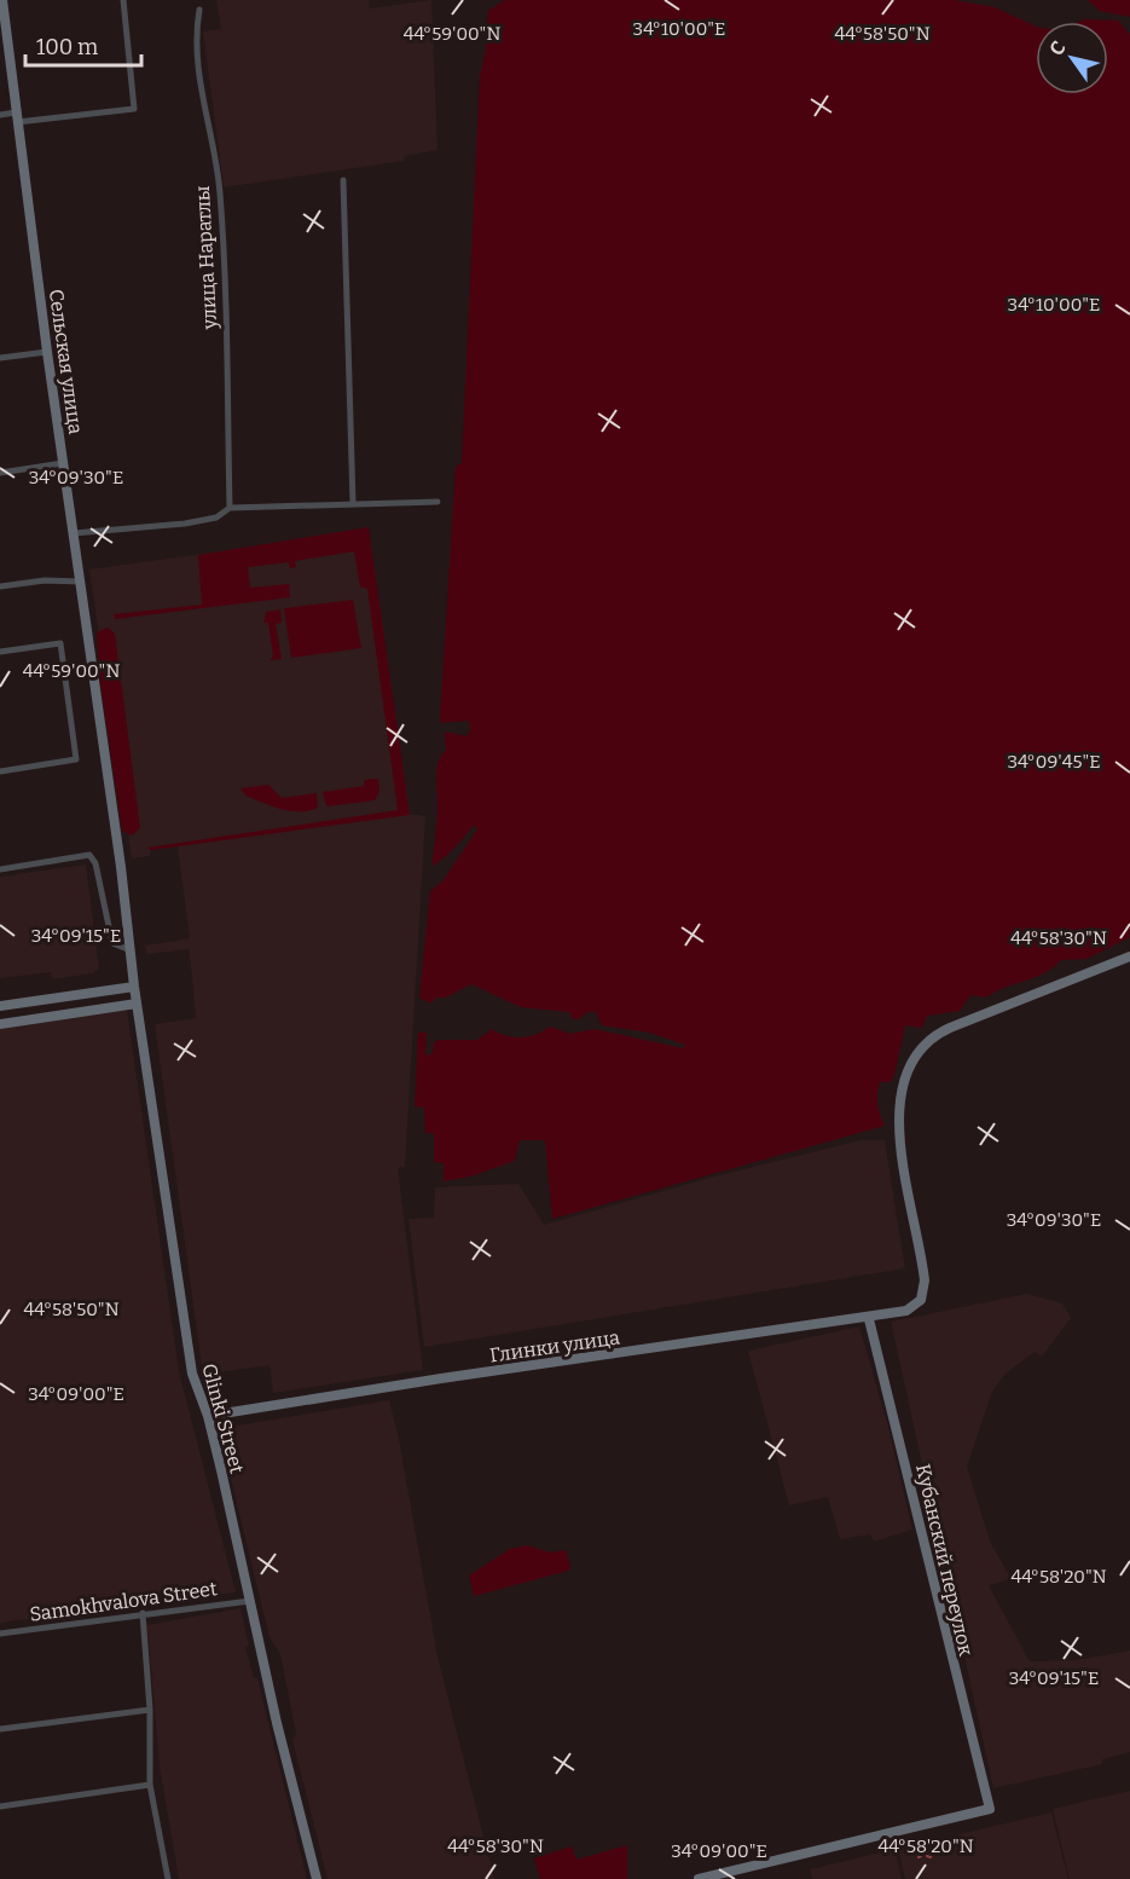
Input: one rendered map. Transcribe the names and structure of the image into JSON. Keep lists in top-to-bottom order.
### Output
{
  "streets": {
    "main road": [
      "Сельская улица",
      "Глинки улица",
      "Glinki Street",
      "Кубанский переулок"
    ],
    "street": ["улица Наратлы", "Samokhvalova Street"]
  },
  "crossings": [
    ["Сельская улица", "Glinki Street"],
    ["Глинки улица", "Glinki Street"],
    ["Глинки улица", "Кубанский переулок"],
    ["Glinki Street", "Samokhvalova Street"]
  ],
  "scale_bar": "100 m",
  "north": "top left",
  "coordinates": [
    "34°10'00\"E",
    "44°59'00\"N",
    "44°58'50\"N",
    "34°09'30\"E",
    "34°09'45\"E",
    "34°09'15\"E",
    "44°58'30\"N",
    "34°09'00\"E",
    "44°58'20\"N"
  ]
}
